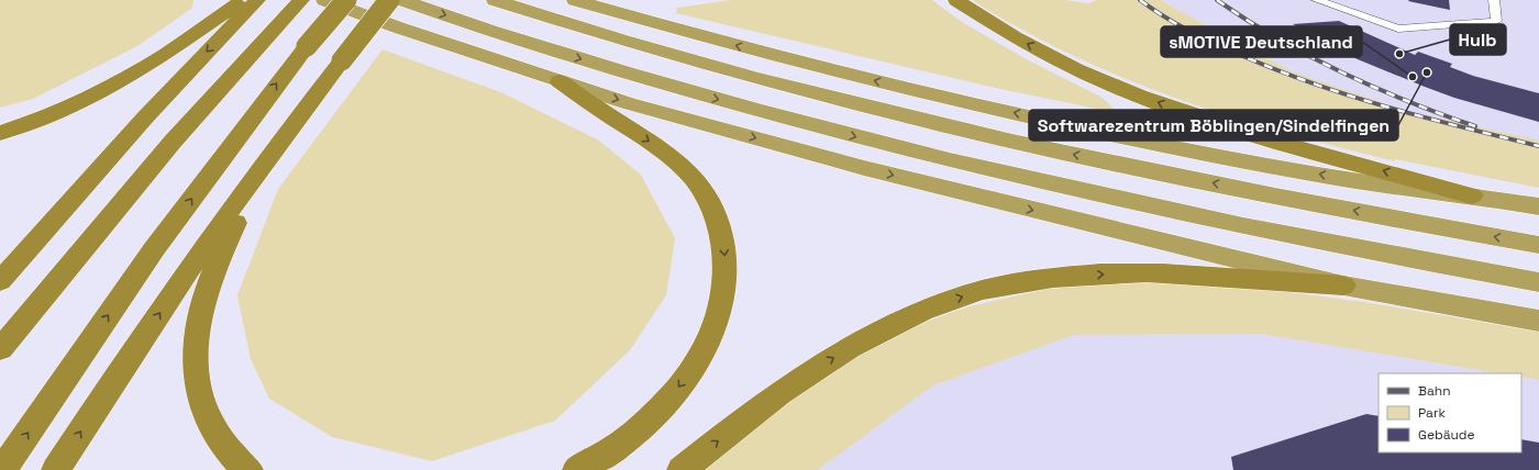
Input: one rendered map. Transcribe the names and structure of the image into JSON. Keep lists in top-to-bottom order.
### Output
{
  "places": ["Hulb", "Softwarezentrum Böblingen/Sindelfingen", "sMOTIVE Deutschland"],
  "legend": ["Bahn", "Park", "Gebäude"]
}
